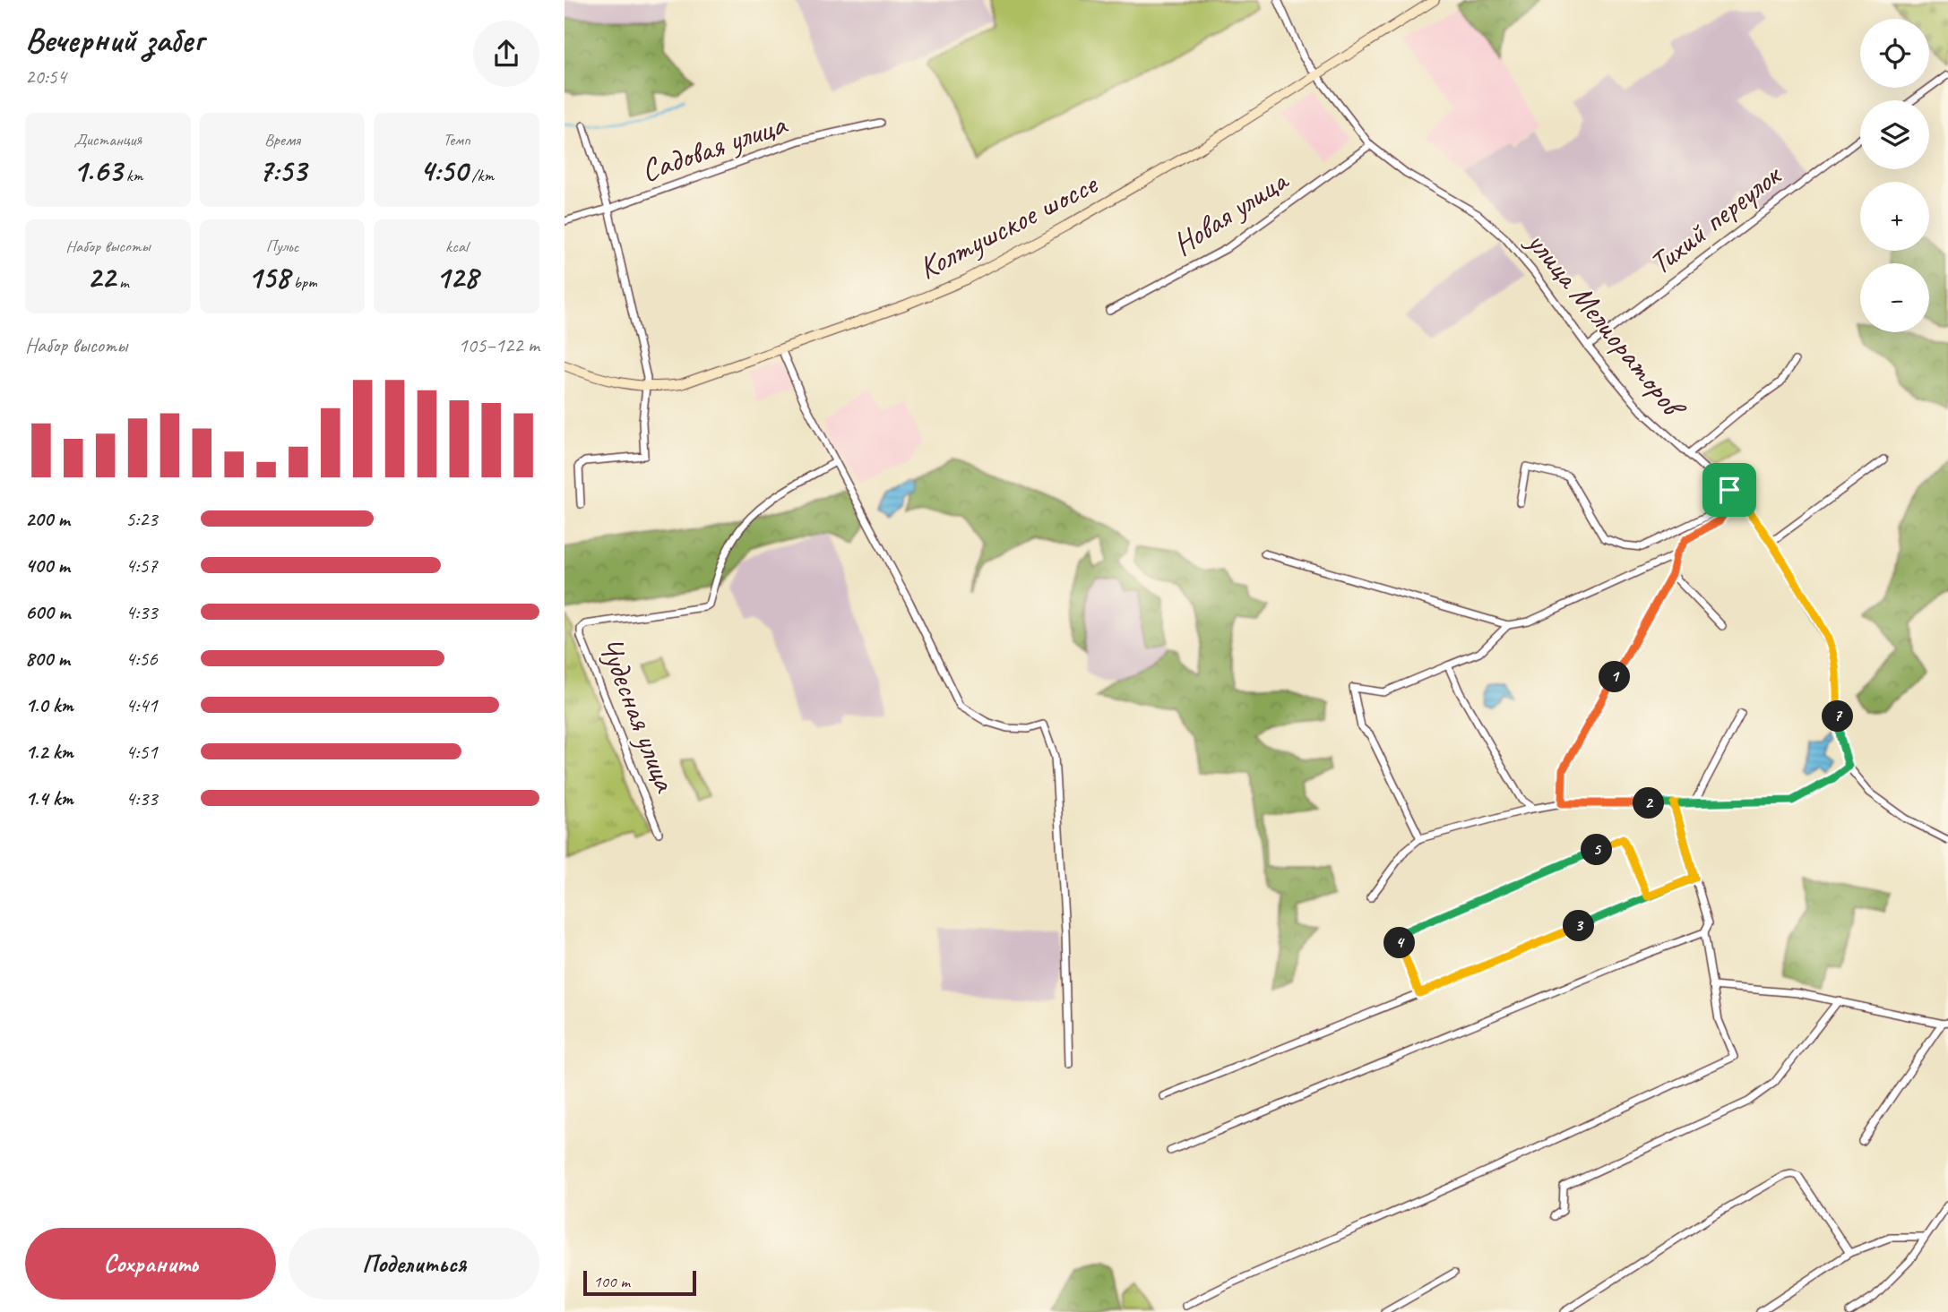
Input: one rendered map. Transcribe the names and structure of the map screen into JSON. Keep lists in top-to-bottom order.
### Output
{
  "streets": {
    "main road": ["Колтушское шоссе"],
    "street": [
      "Садовая улица",
      "Новая улица",
      "Тихий переулок",
      "улица Мелиораторов",
      "Чудесная улица"
    ]
  },
  "crossings": [
    ["Новая улица", "улица Мелиораторов"],
    ["Тихий переулок", "улица Мелиораторов"],
    ["Колтушское шоссе", "улица Мелиораторов"]
  ],
  "scale_bar": "100 m",
  "page": {
    "heading": ["Вечерний забег", "20:54"],
    "map_buttons": ["+", "−"],
    "stats": [
      ["Дистанция", "1.63 km"],
      ["Время", "7:53"],
      ["Темп", "4:50 /km"],
      ["Набор высоты", "22 m"],
      ["Пульс", "158 bpm"],
      ["kcal", "128"]
    ],
    "chart": ["Набор высоты", "105–122 m"],
    "list": [
      {
        "name": "200 m",
        "note": "5:23"
      },
      {
        "name": "400 m",
        "note": "4:57"
      },
      {
        "name": "600 m",
        "note": "4:33"
      },
      {
        "name": "800 m",
        "note": "4:56"
      },
      {
        "name": "1.0 km",
        "note": "4:41"
      },
      {
        "name": "1.2 km",
        "note": "4:51"
      },
      {
        "name": "1.4 km",
        "note": "4:33"
      }
    ],
    "pins": [
      "1",
      "7",
      "2",
      "5",
      "3",
      "4"
    ],
    "buttons": ["Сохранить", "Поделиться"],
    "scale": "100 m"
  }
}
